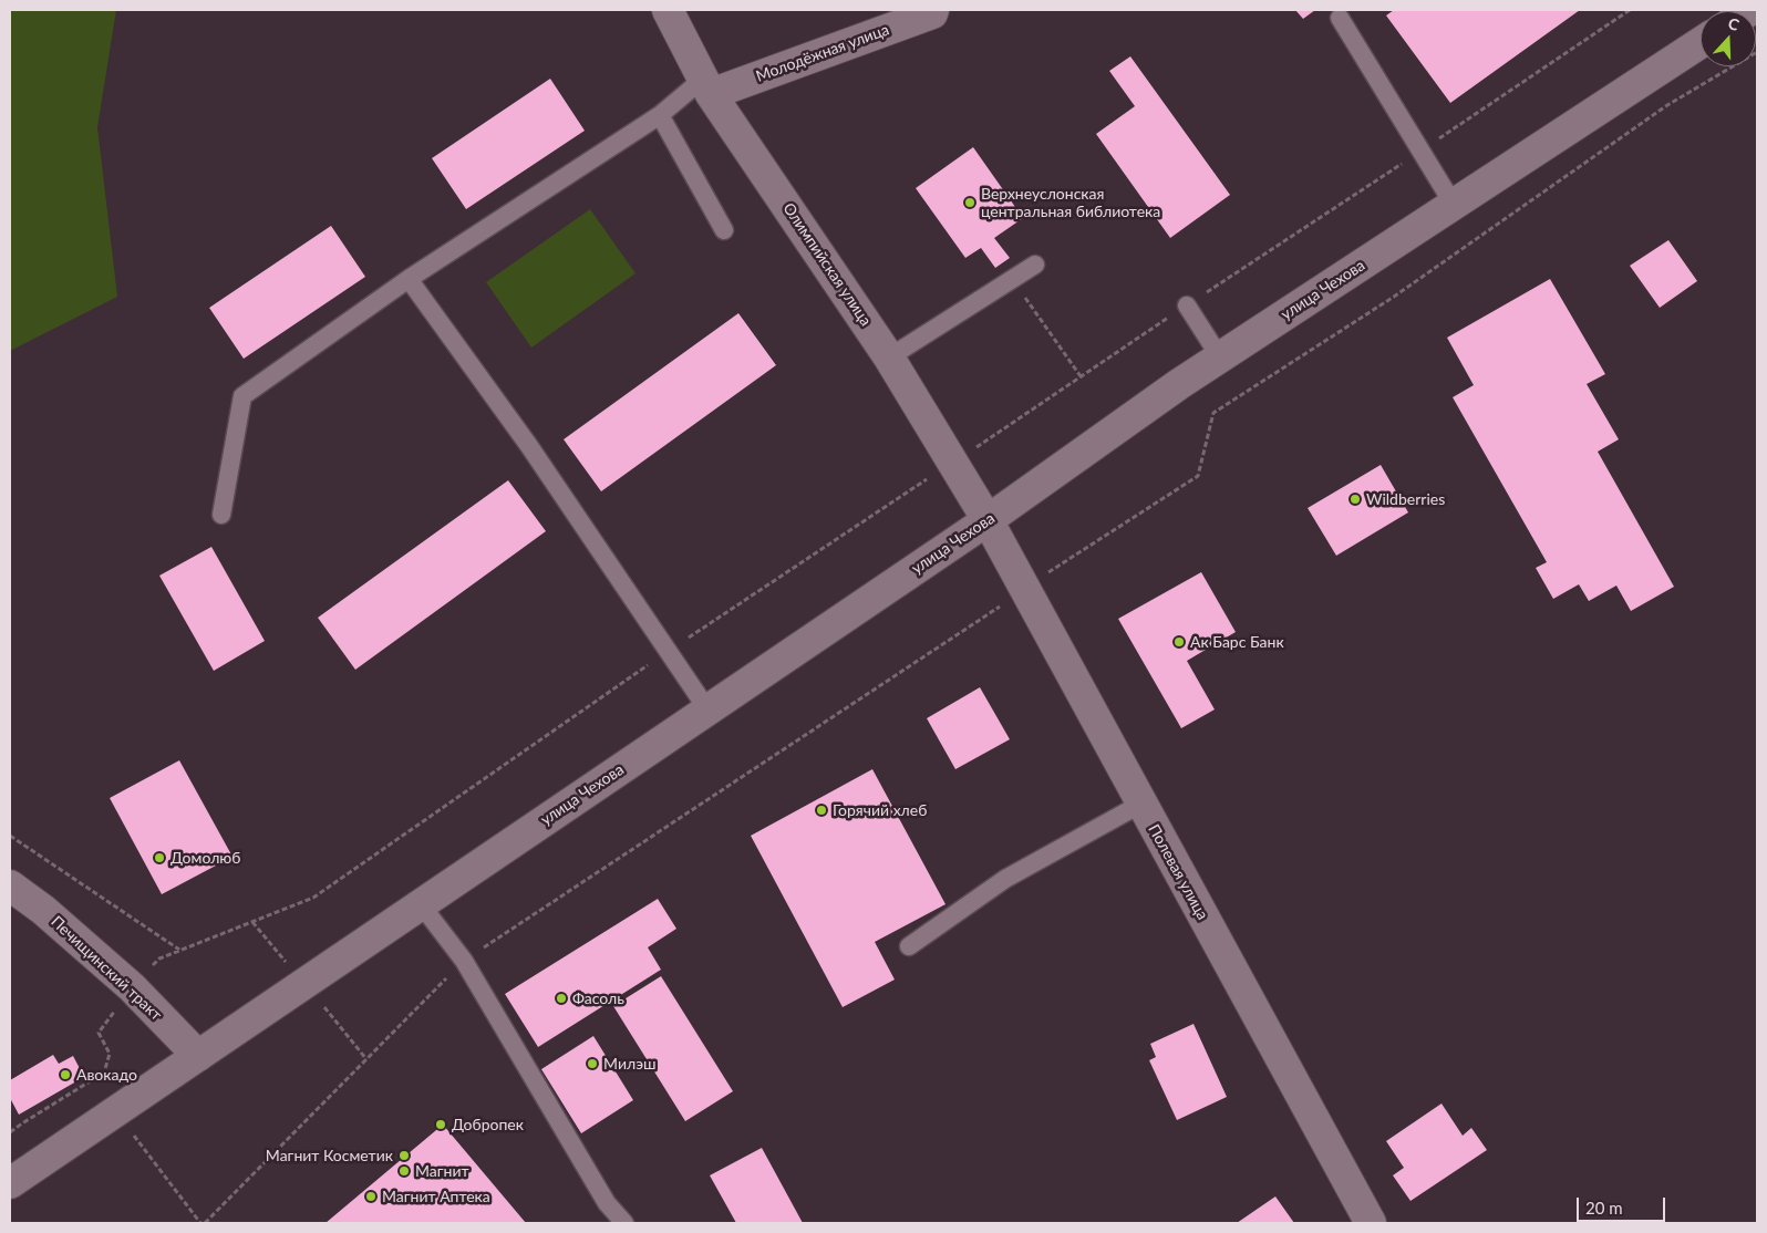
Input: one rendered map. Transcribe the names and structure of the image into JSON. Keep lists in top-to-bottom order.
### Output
{
  "streets": {
    "street": [
      "Молодёжная улица",
      "Олимпийская улица",
      "улица Чехова",
      "Полевая улица",
      "Печищинский тракт"
    ]
  },
  "crossings": [
    ["Молодёжная улица", "Олимпийская улица"],
    ["Олимпийская улица", "улица Чехова"],
    ["Олимпийская улица", "Полевая улица"],
    ["улица Чехова", "Полевая улица"],
    ["улица Чехова", "Печищинский тракт"]
  ],
  "places": [
    "Верхнеуслонская центральная библиотека",
    "Wildberries",
    "Ак Барс Банк",
    "Горячий хлеб",
    "Домолюб",
    "Фасоль",
    "Милэш",
    "Авокадо",
    "Добропек",
    "Магнит Косметик",
    "Магнит",
    "Магнит Аптека"
  ],
  "scale_bar": "20 m",
  "north": "top"
}
